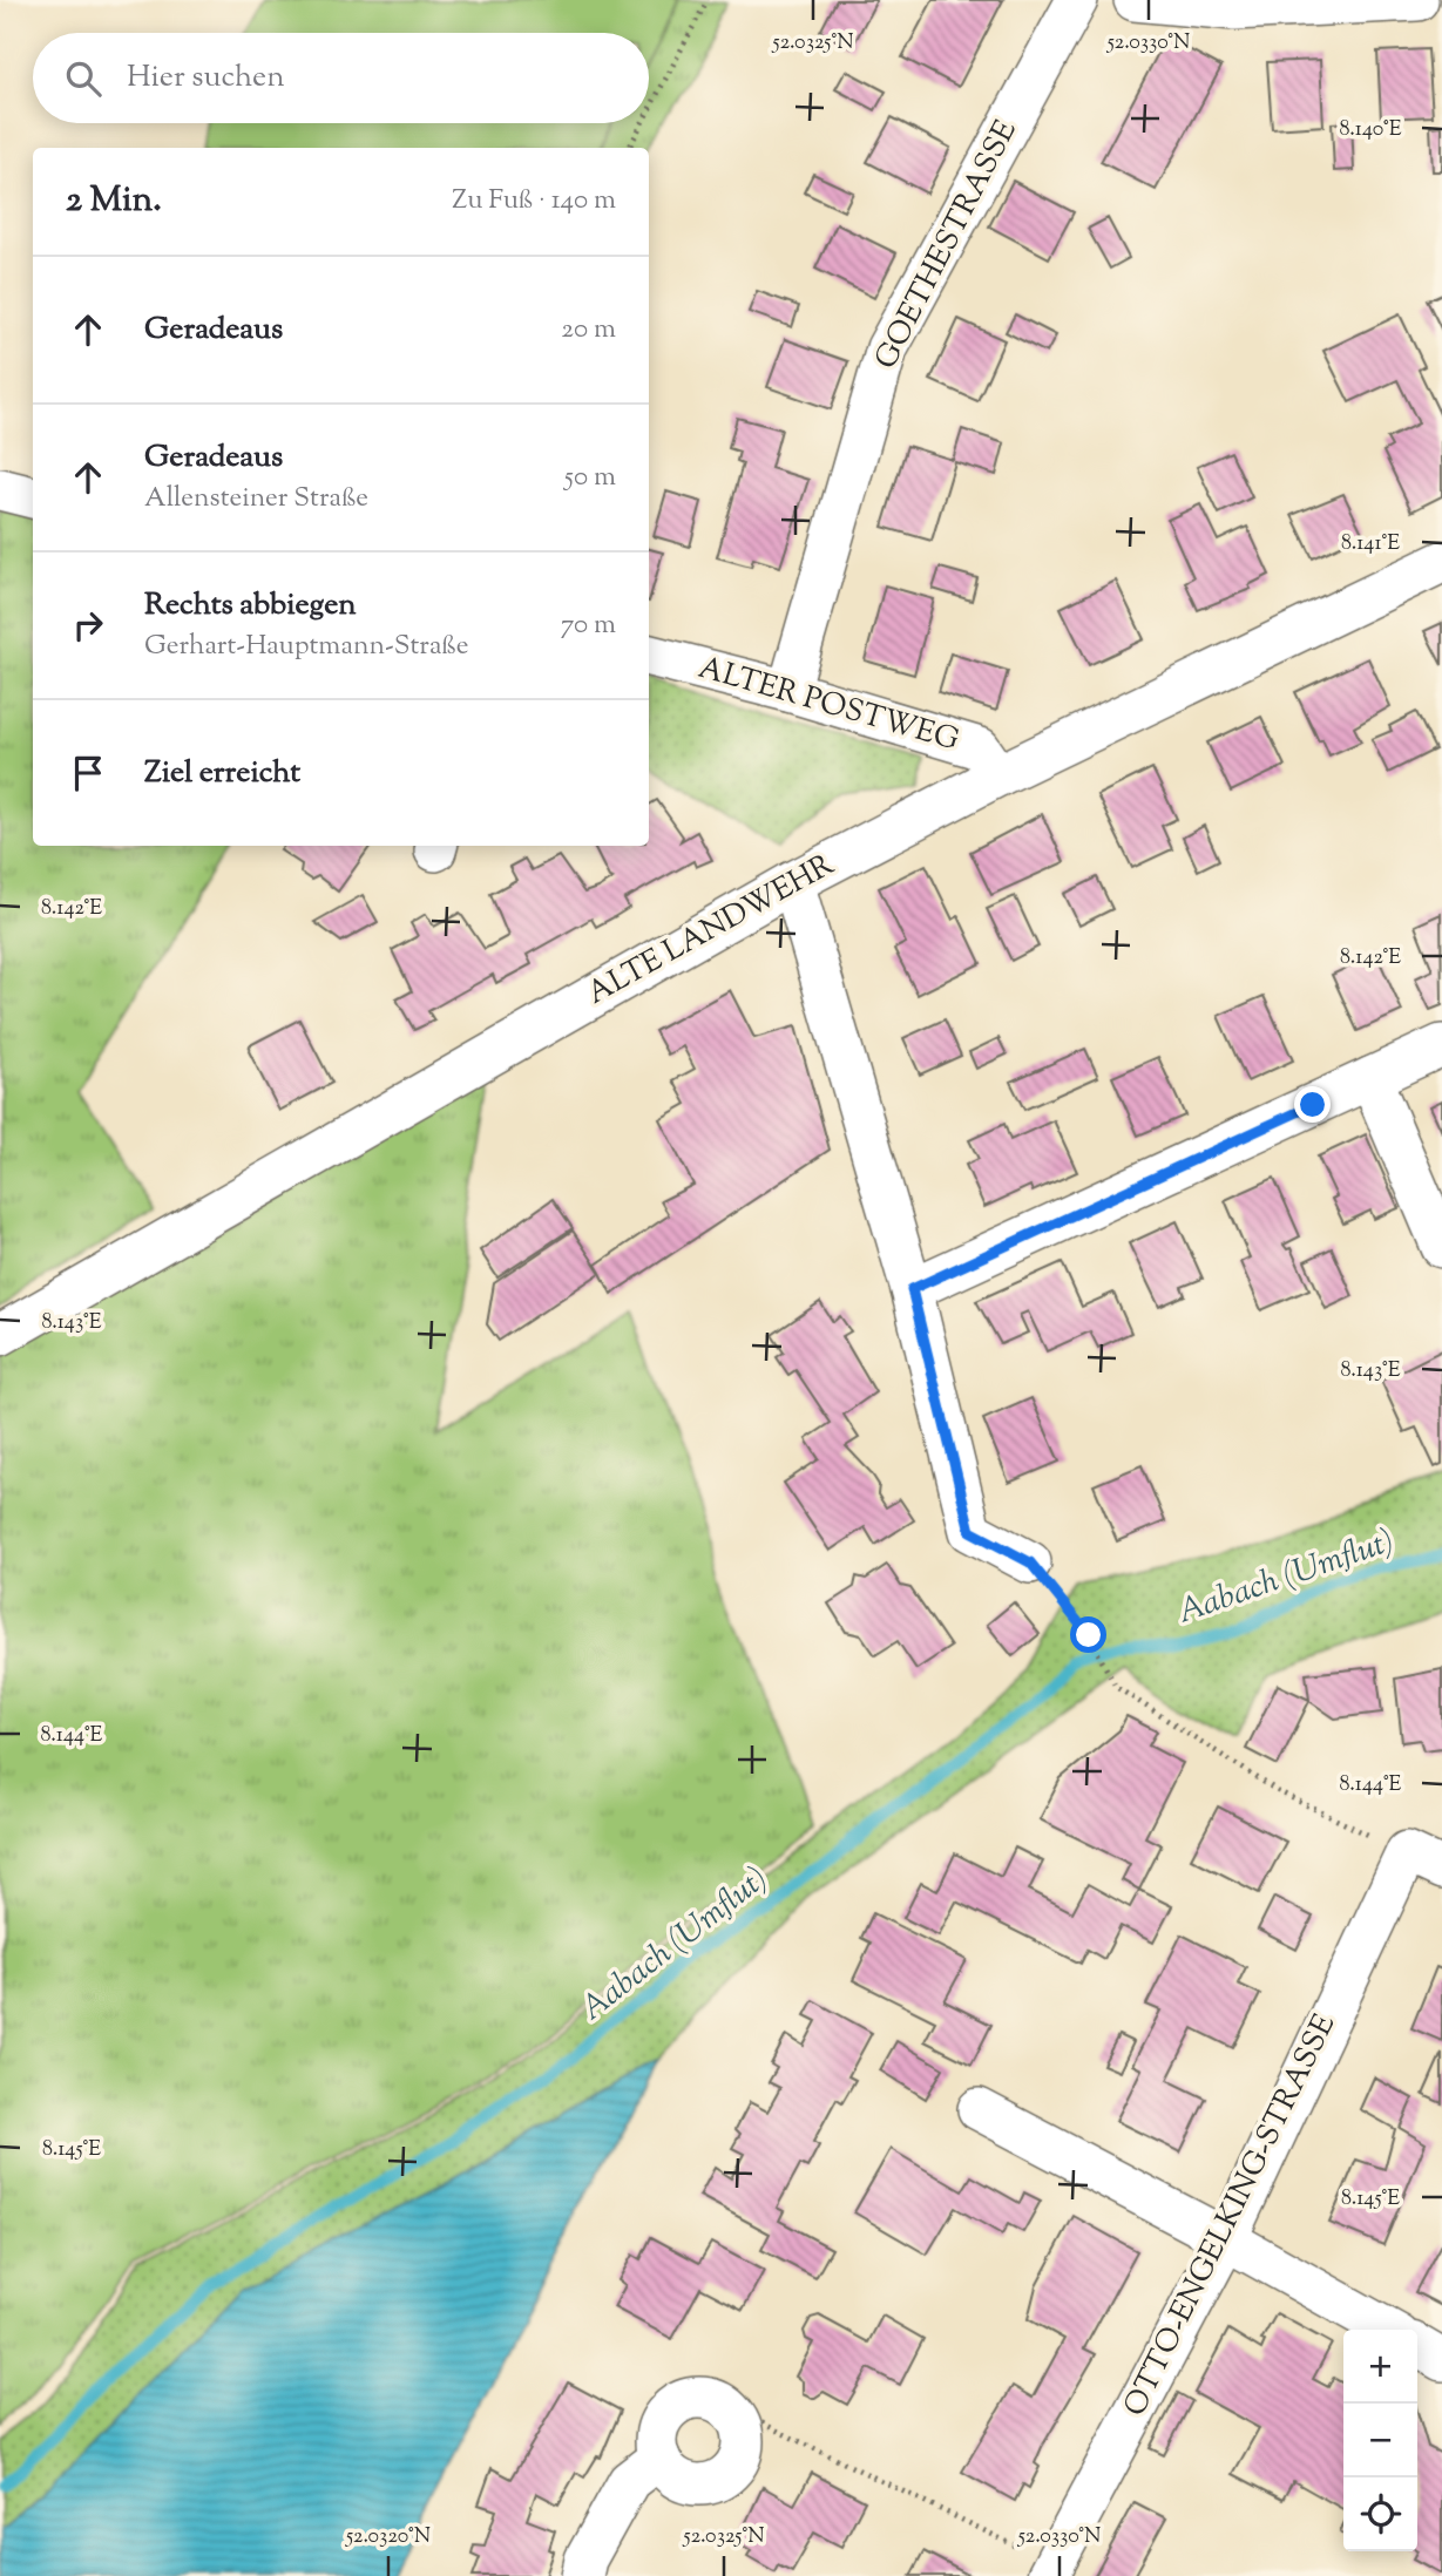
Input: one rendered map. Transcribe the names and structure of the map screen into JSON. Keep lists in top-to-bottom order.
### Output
{
  "streets": {
    "street": [
      "GOETHESTRASSE",
      "ALTER POSTWEG",
      "ALTE LANDWEHR",
      "OTTO-ENGELKING-STRASSE"
    ]
  },
  "crossings": [
    ["GOETHESTRASSE", "ALTER POSTWEG"],
    ["ALTER POSTWEG", "ALTE LANDWEHR"]
  ],
  "water": ["Aabach (Umflut)"],
  "page": {
    "search": "Hier suchen",
    "heading": ["2 Min.", "Zu Fuß · 140 m"],
    "list": [
      ["Geradeaus", "20 m"],
      ["Geradeaus", "Allensteiner Straße", "50 m"],
      ["Rechts abbiegen", "Gerhart-Hauptmann-Straße", "70 m"],
      "Ziel erreicht"
    ],
    "map_buttons": ["+", "−"]
  },
  "coordinates": [
    "52.0325°N",
    "52.0330°N",
    "8.140°E",
    "8.141°E",
    "8.142°E",
    "8.143°E",
    "8.144°E",
    "8.145°E",
    "52.0320°N"
  ]
}
